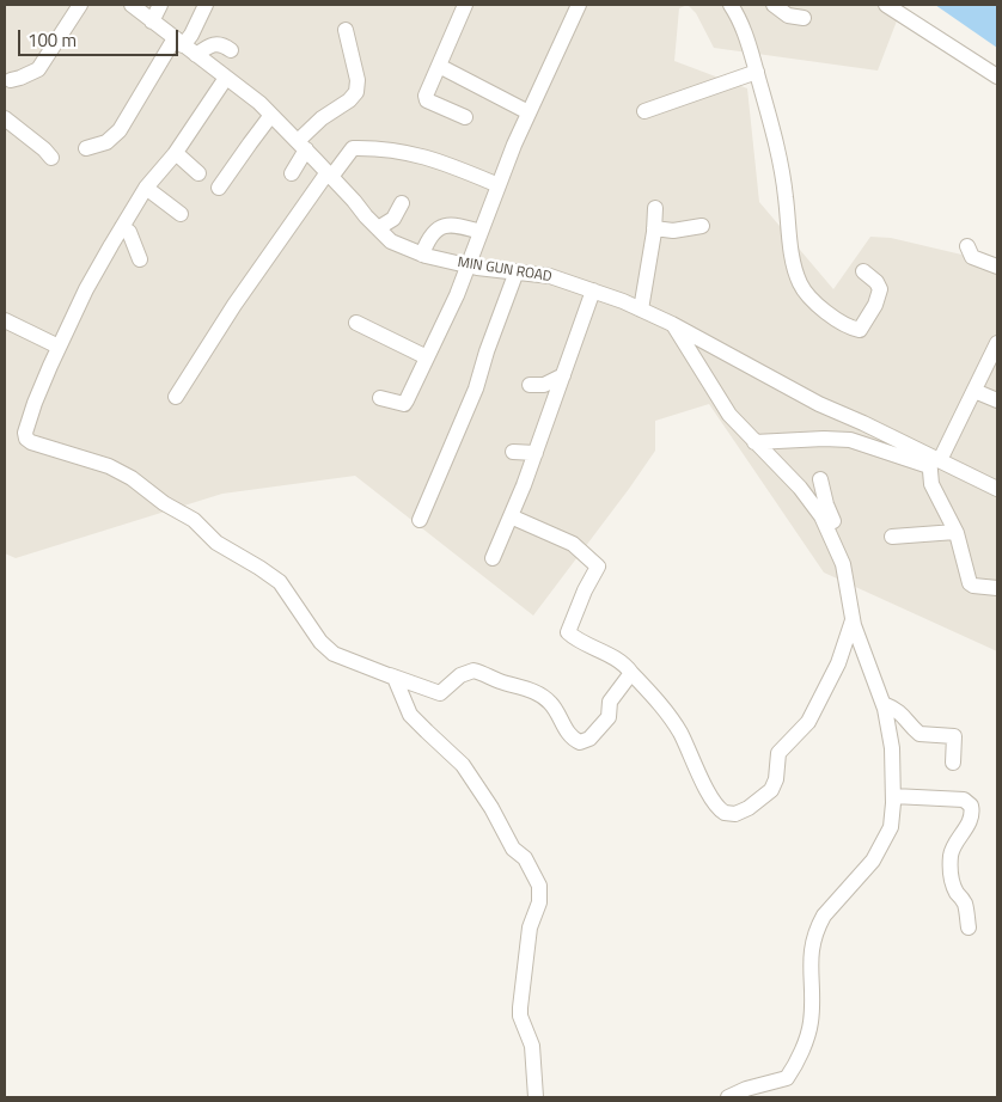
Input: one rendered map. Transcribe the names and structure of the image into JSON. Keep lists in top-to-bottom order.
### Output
{
  "streets": {
    "street": ["MIN GUN ROAD"]
  },
  "scale_bar": "100 m"
}
